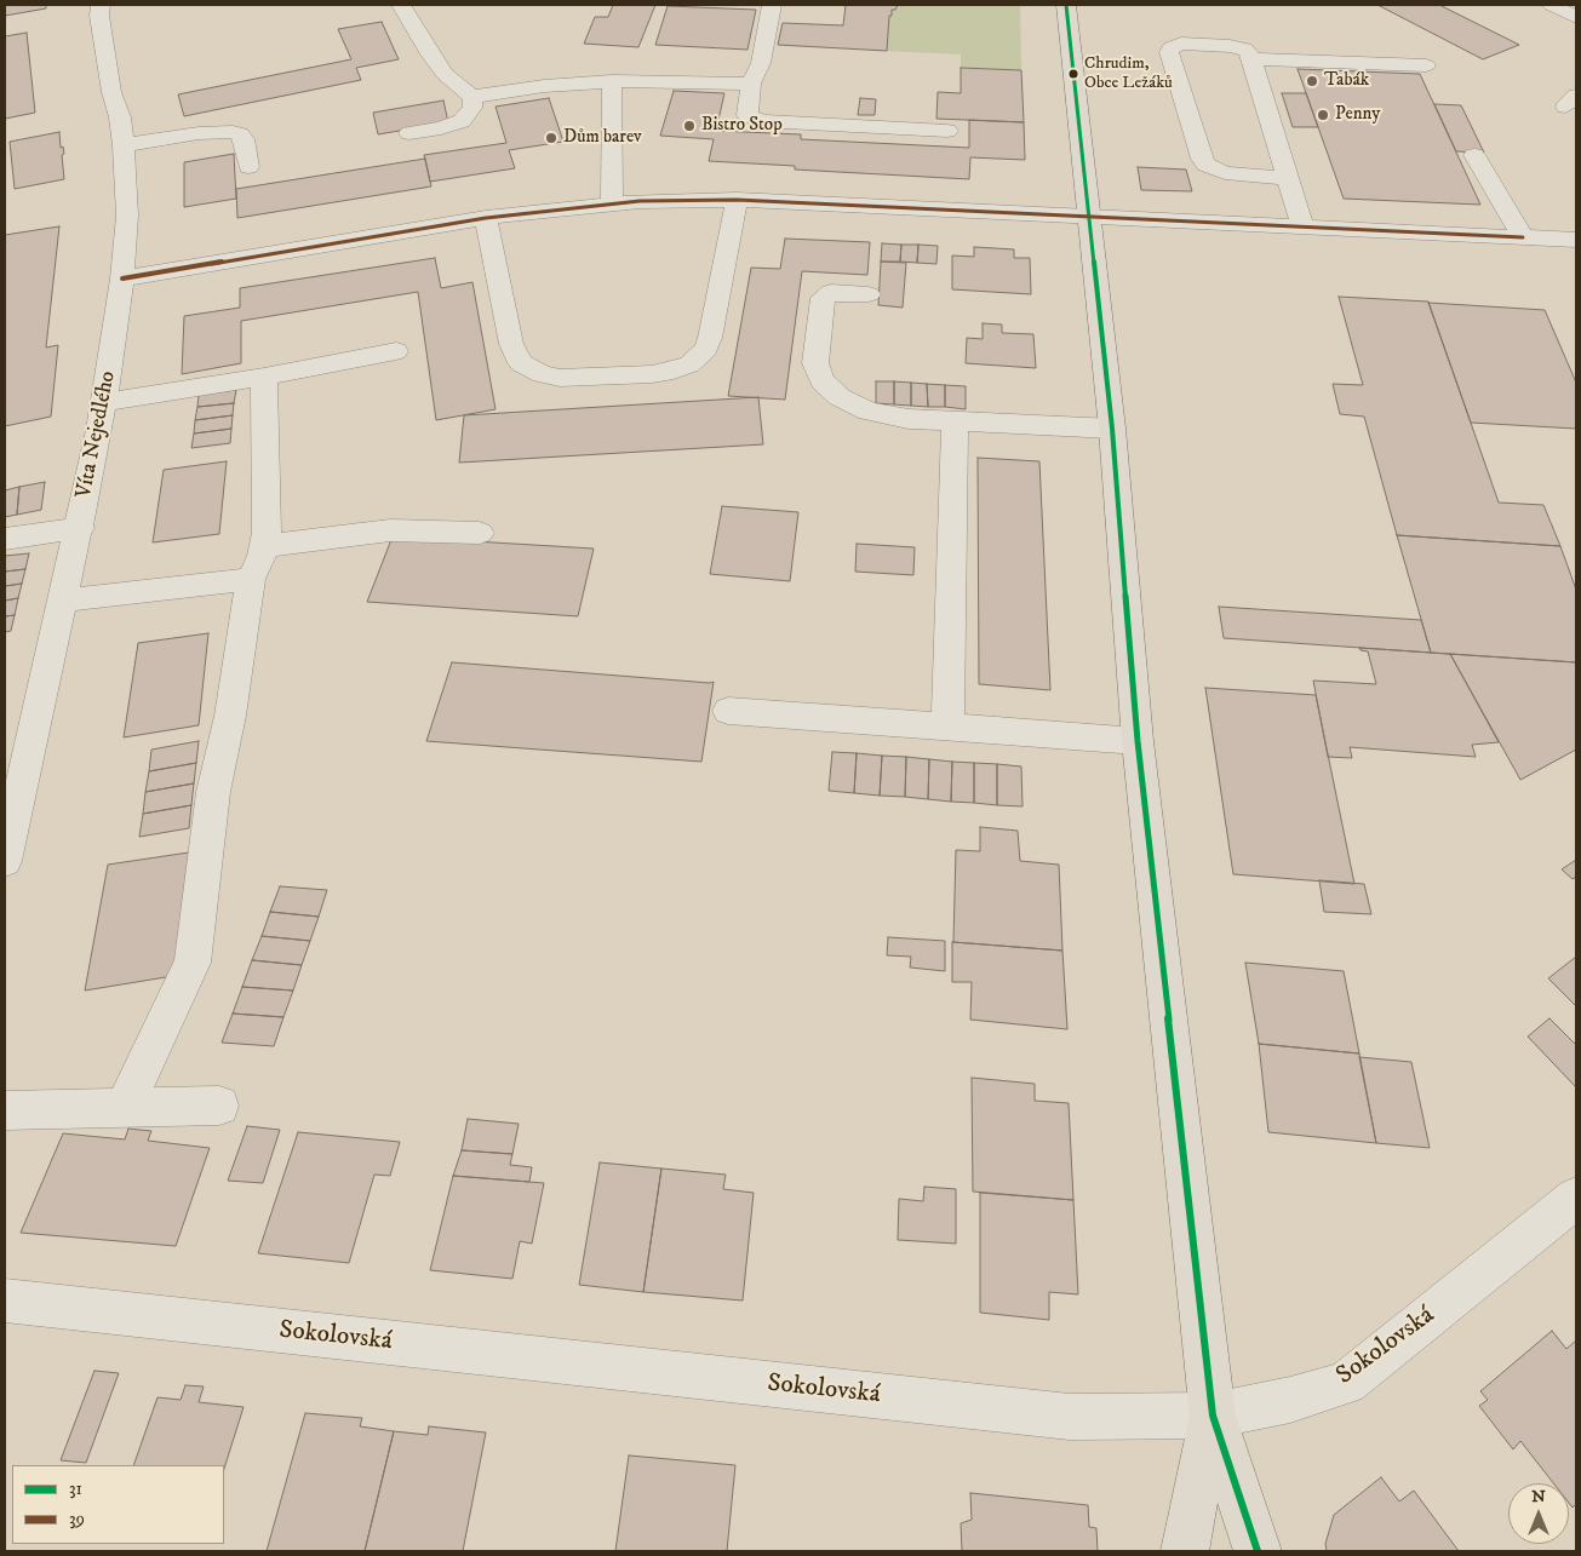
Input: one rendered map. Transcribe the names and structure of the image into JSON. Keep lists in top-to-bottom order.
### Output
{
  "streets": {
    "street": ["Víta Nejedlého", "Sokolovská"]
  },
  "places": [
    "Chrudim, Obce Ležáků",
    "Tabák",
    "Penny",
    "Bistro Stop",
    "Dům barev"
  ],
  "lines": ["transit line 31", "transit line 39"],
  "legend": ["31", "39"],
  "north": "top"
}
